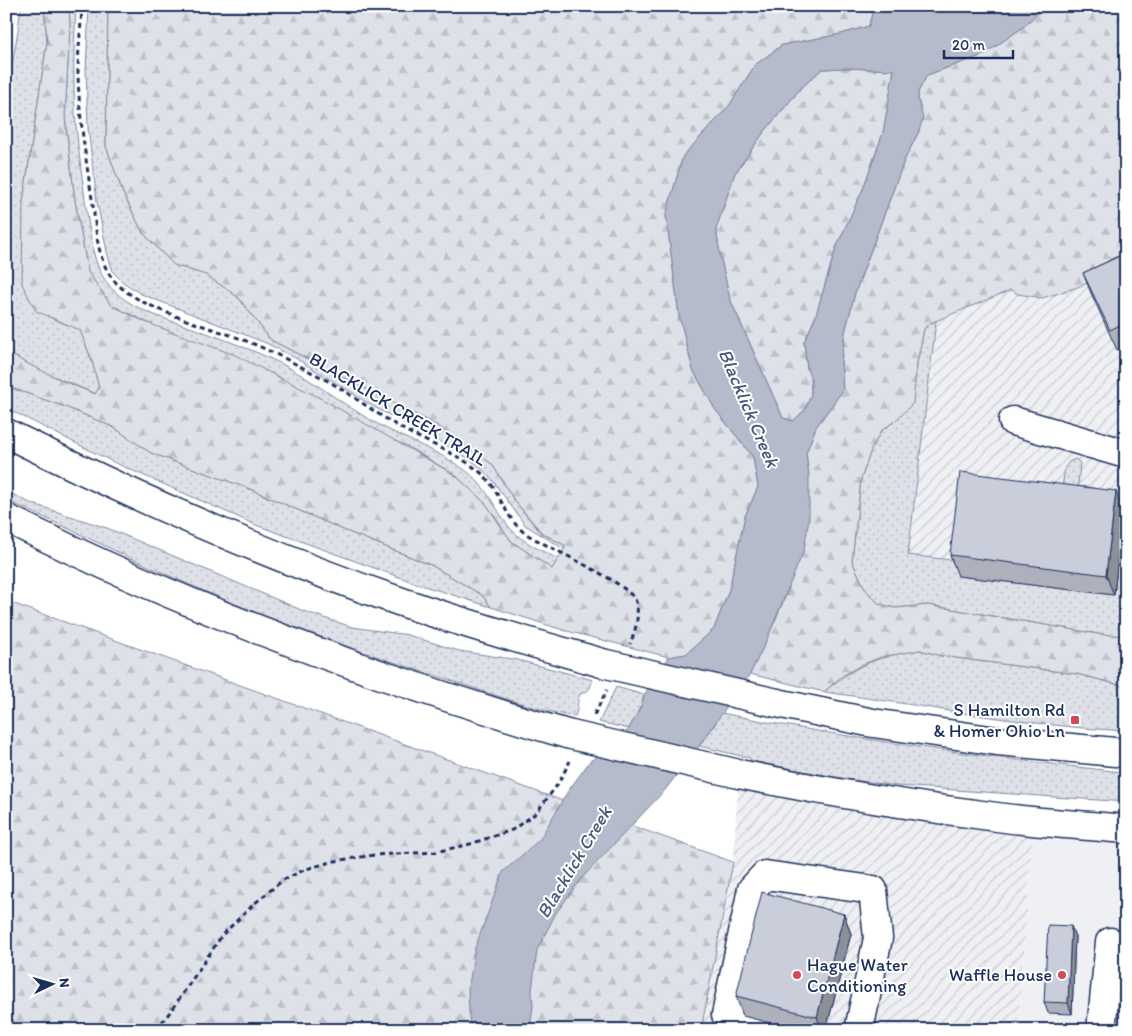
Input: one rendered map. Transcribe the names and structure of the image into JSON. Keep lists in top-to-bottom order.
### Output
{
  "streets": {
    "path": ["BLACKLICK CREEK TRAIL"]
  },
  "water": ["Blacklick Creek"],
  "places": {
    "transit": ["S Hamilton Rd & Homer Ohio Ln"],
    "other": ["Hague Water Conditioning", "Waffle House"]
  },
  "scale_bar": "20 m",
  "north": "right"
}
